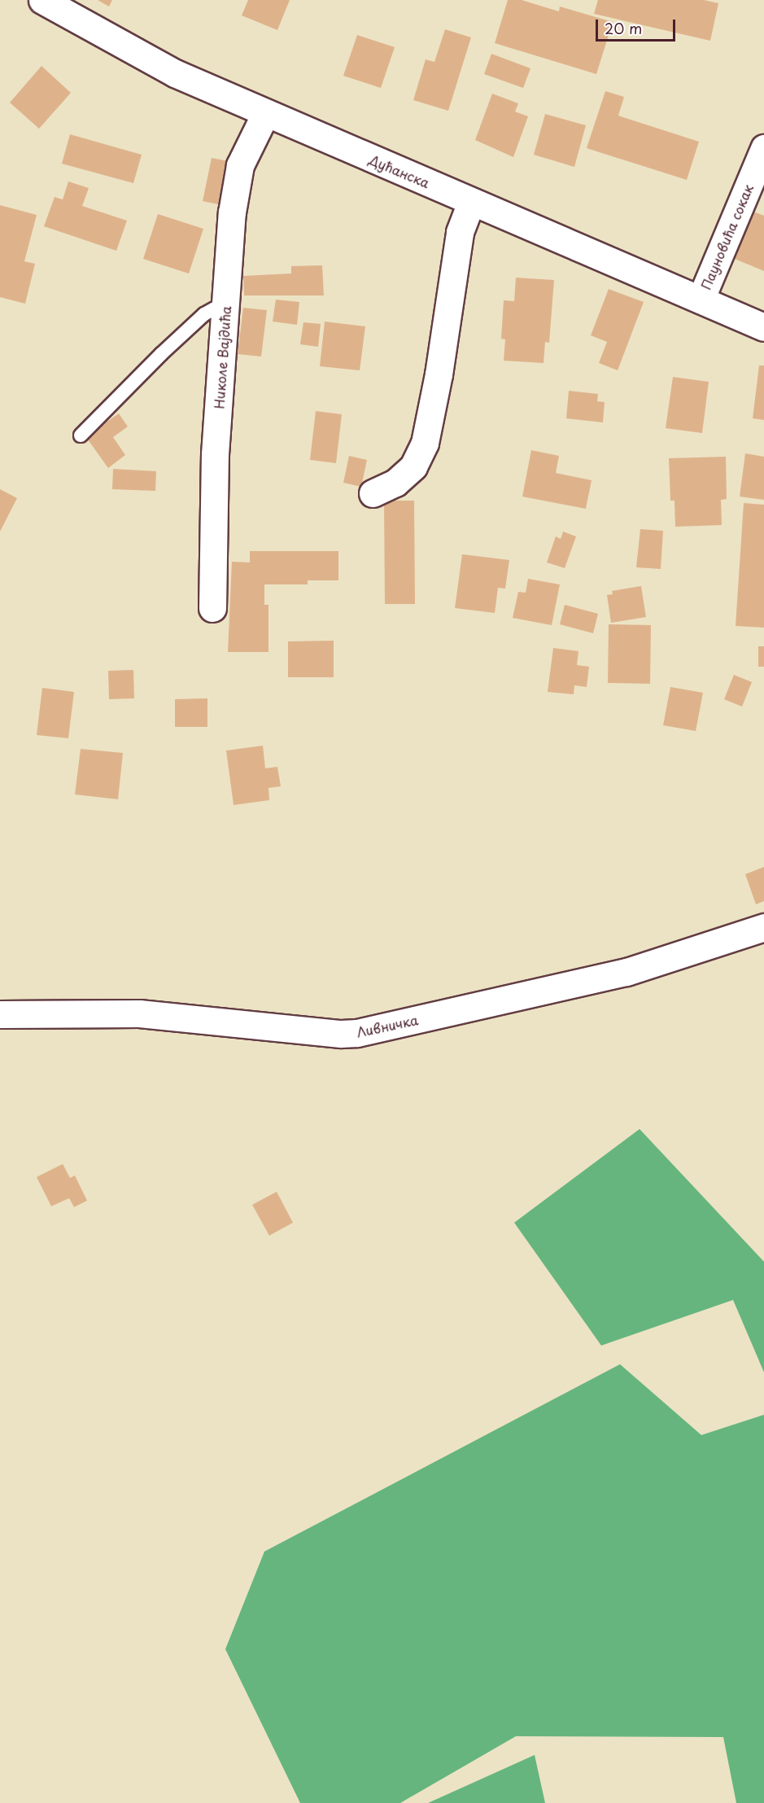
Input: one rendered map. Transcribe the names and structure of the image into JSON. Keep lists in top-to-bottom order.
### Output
{
  "streets": {
    "street": [
      "Дућанска",
      "Пауновића сокак",
      "Николе Вајдића",
      "Ливничка"
    ]
  },
  "crossings": [
    ["Дућанска", "Пауновића сокак"],
    ["Дућанска", "Николе Вајдића"]
  ],
  "scale_bar": "20 m"
}
